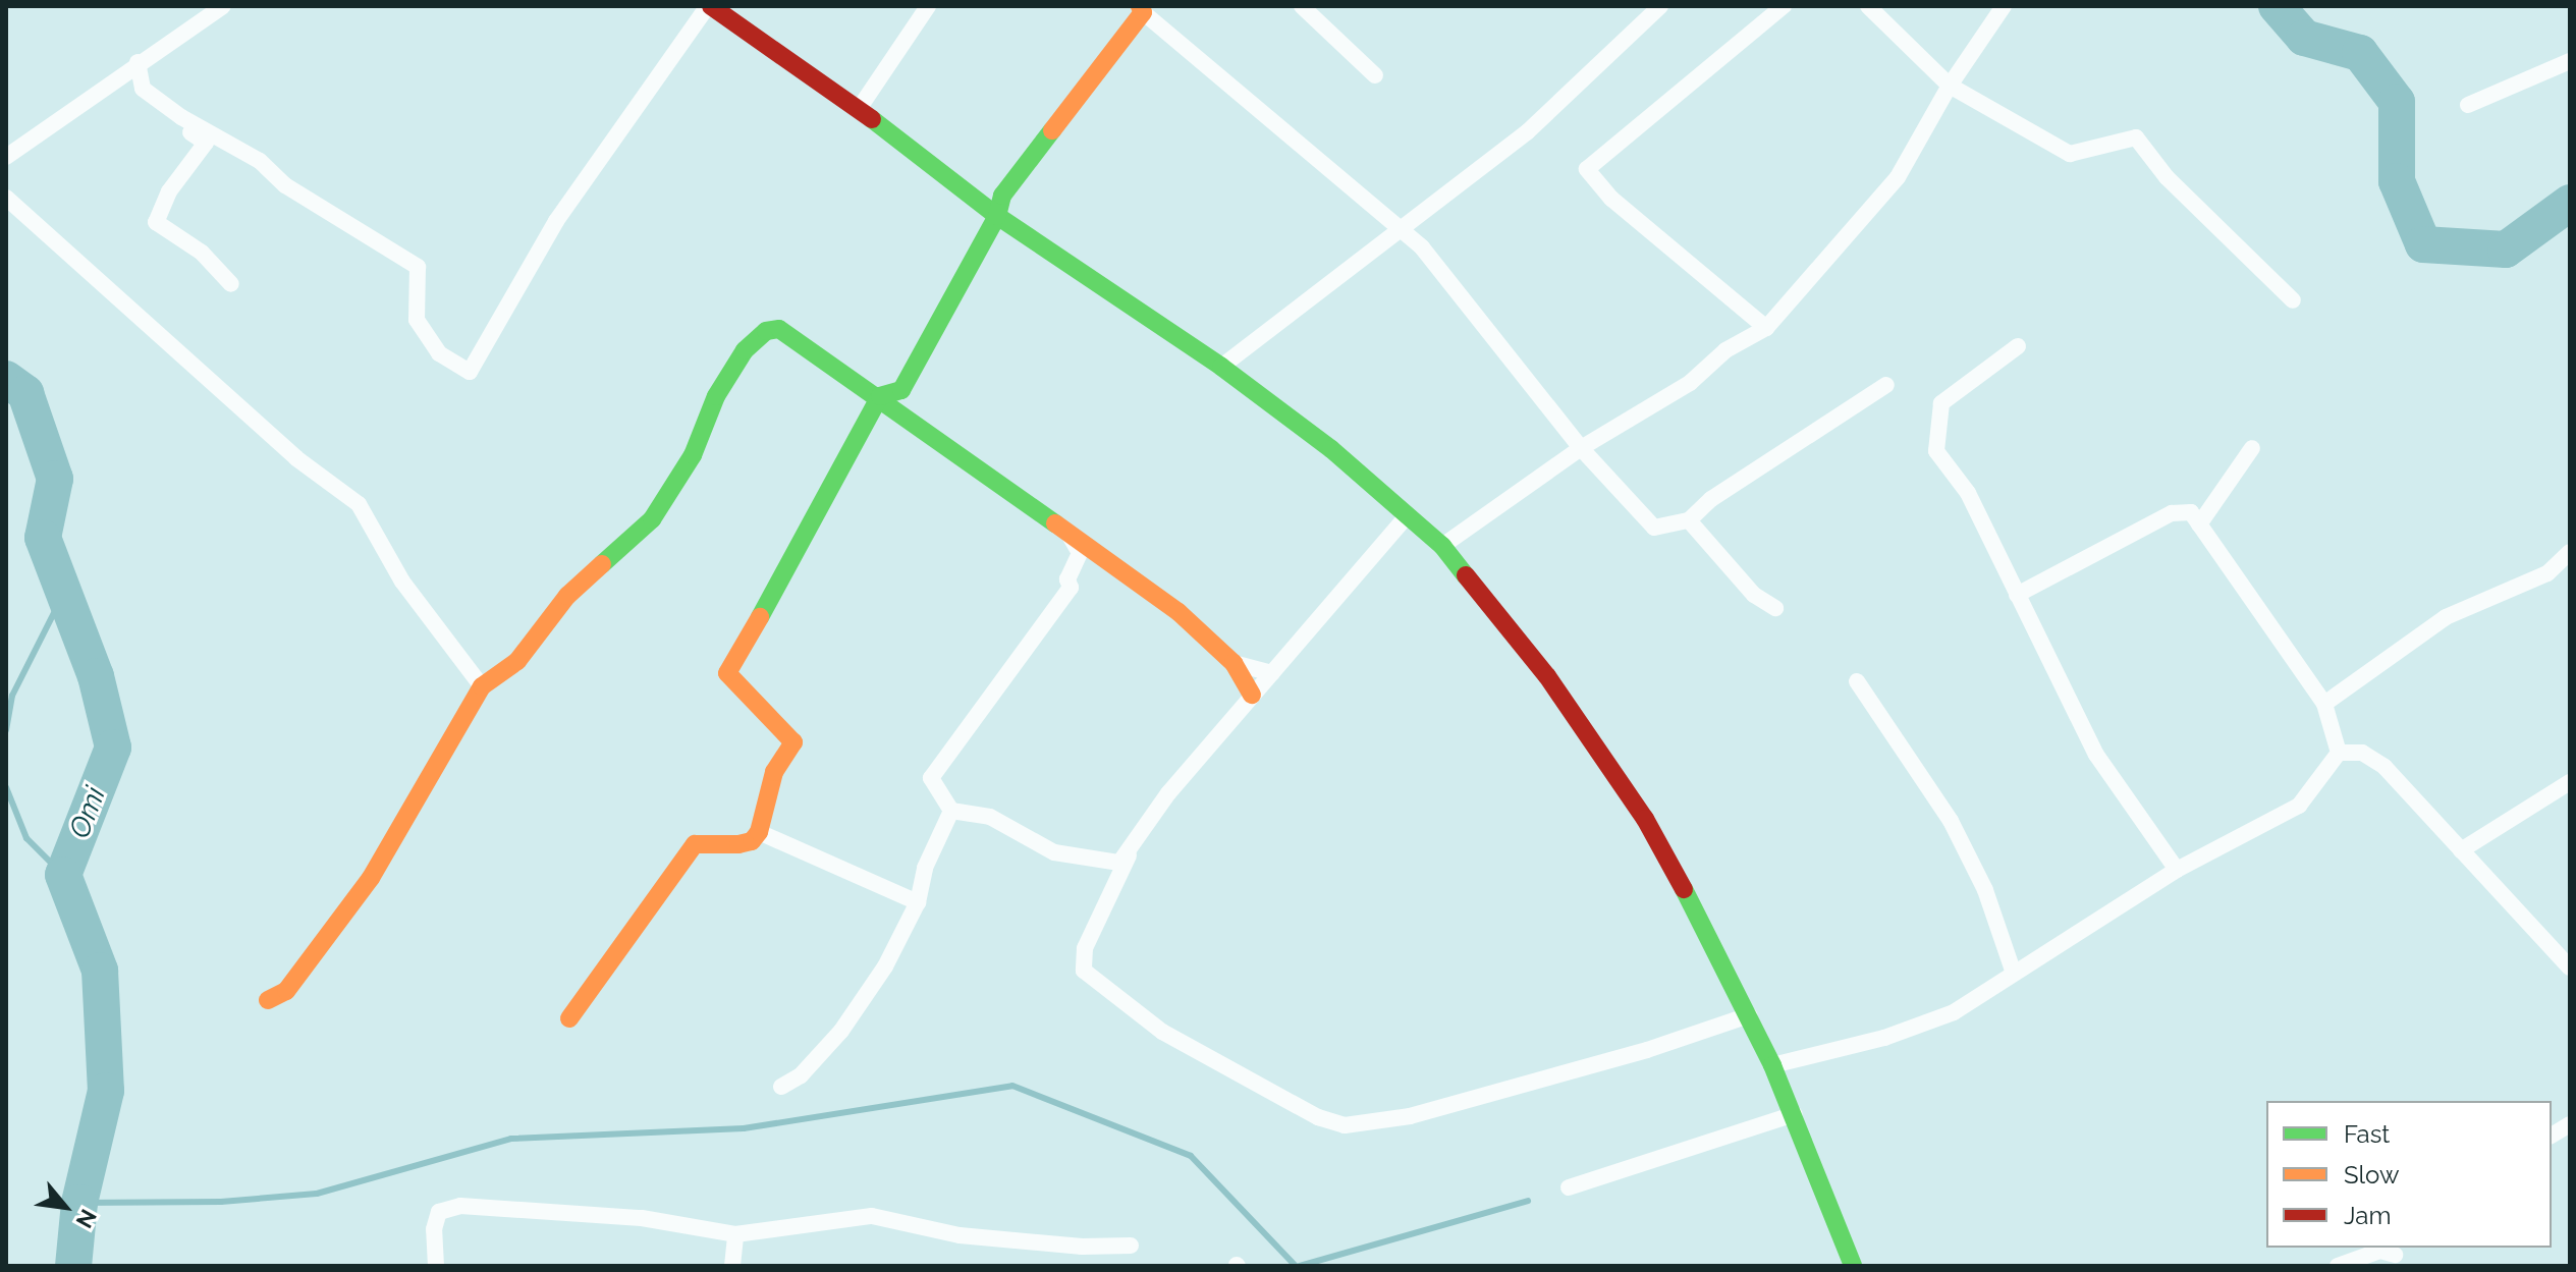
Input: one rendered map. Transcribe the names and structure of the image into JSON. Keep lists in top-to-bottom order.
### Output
{
  "water": ["Omi"],
  "legend": ["Fast", "Slow", "Jam"],
  "north": "bottom right"
}
